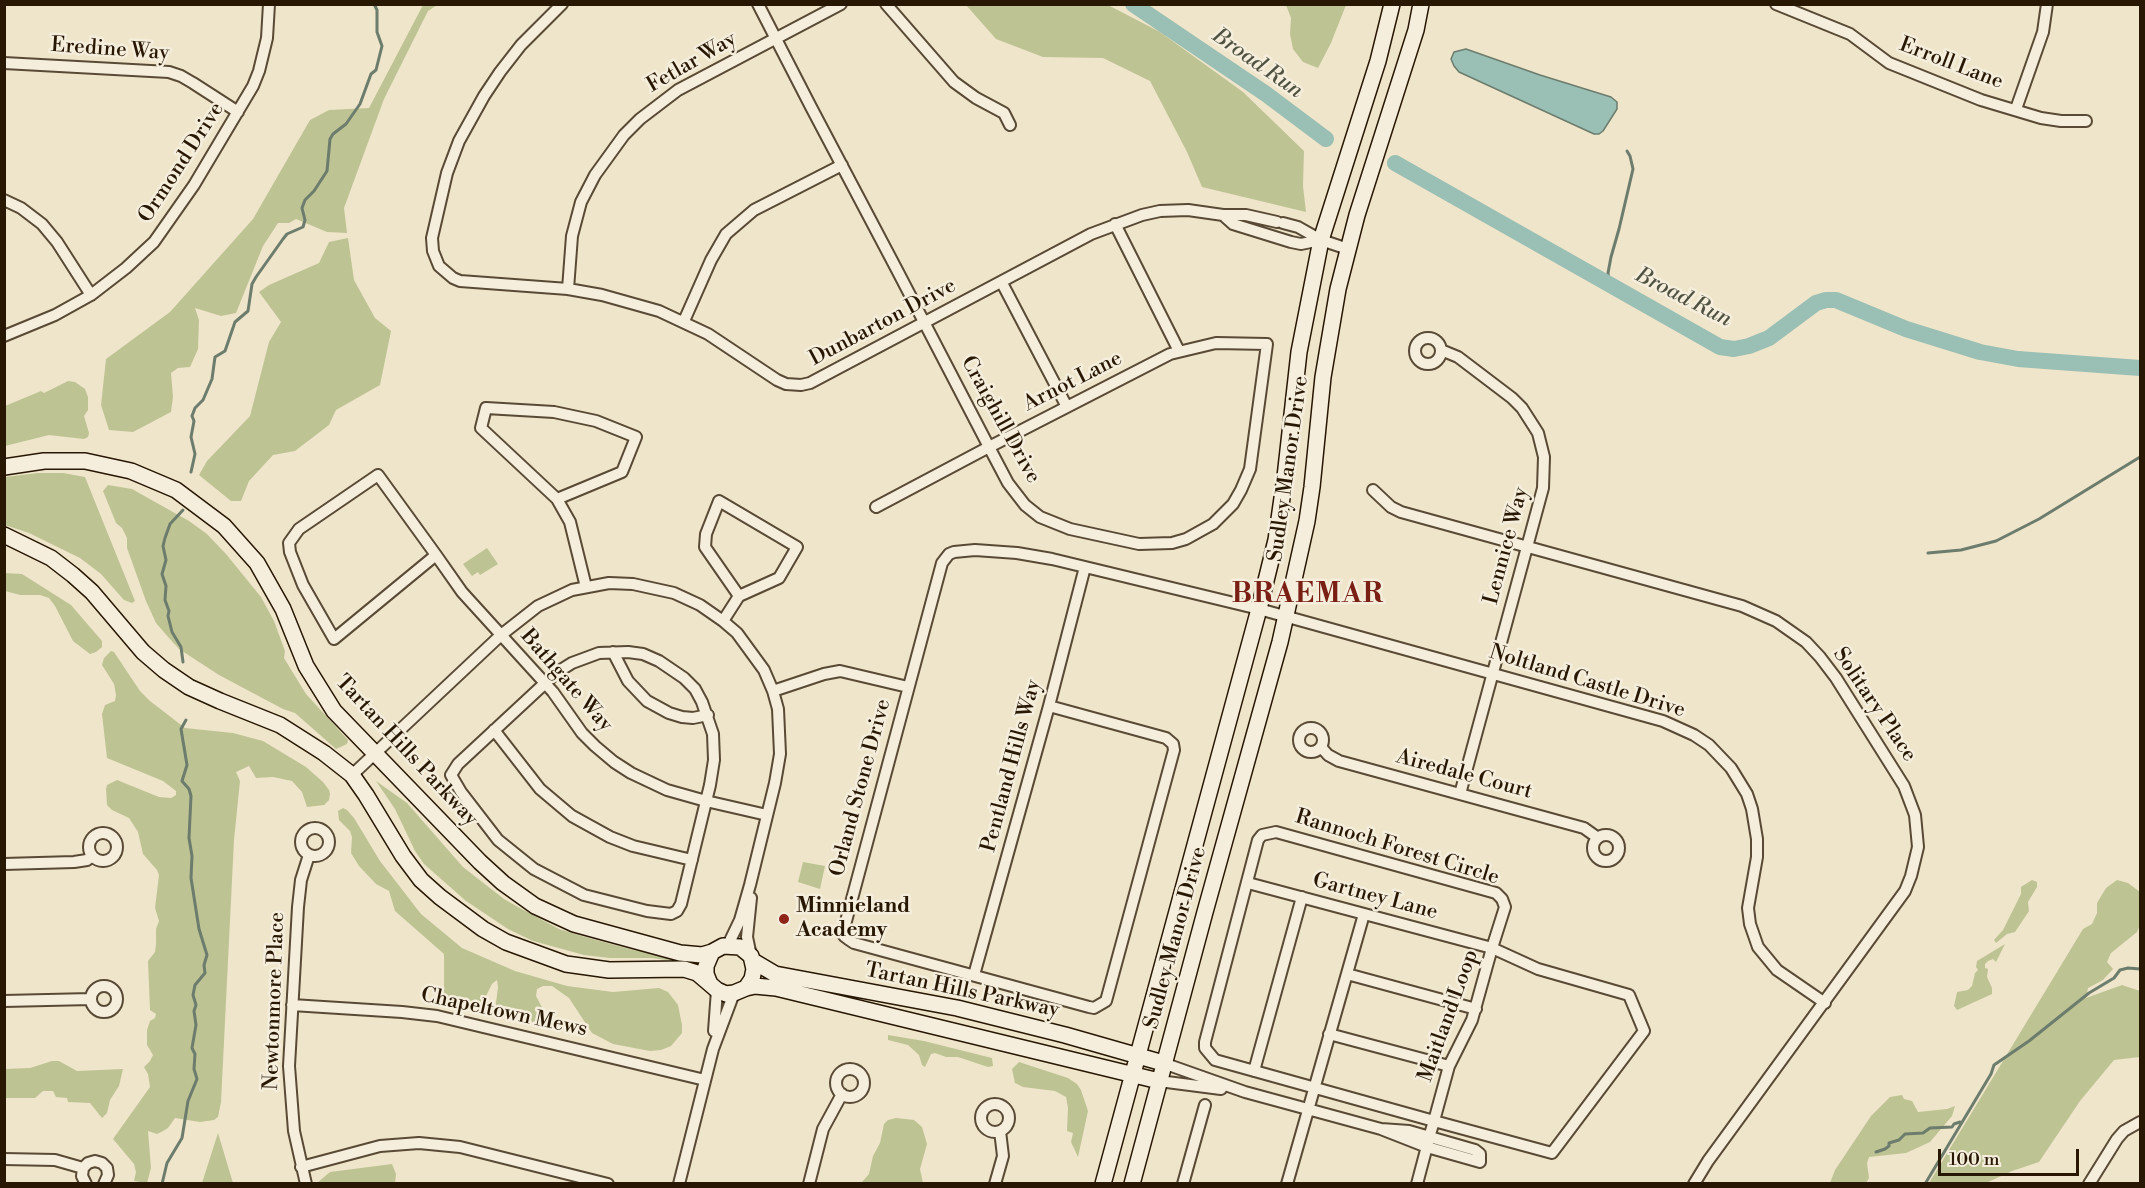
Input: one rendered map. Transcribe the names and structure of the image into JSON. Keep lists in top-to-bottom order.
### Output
{
  "streets": {
    "street": [
      "Eredine Way",
      "Fetlar Way",
      "Erroll Lane",
      "Ormond Drive",
      "Dunbarton Drive",
      "Arnot Lane",
      "Craighill Drive",
      "Sudley Manor Drive",
      "Lennice Way",
      "Bathgate Way",
      "Noltland Castle Drive",
      "Solitary Place",
      "Tartan Hills Parkway",
      "Pentland Hills Way",
      "Airedale Court",
      "Orland Stone Drive",
      "Rannoch Forest Circle",
      "Gartney Lane",
      "Newtonmore Place",
      "Chapeltown Mews",
      "Maitland Loop"
    ]
  },
  "crossings": [
    ["Eredine Way", "Ormond Drive"],
    ["Fetlar Way", "Dunbarton Drive"],
    ["Fetlar Way", "Craighill Drive"],
    ["Dunbarton Drive", "Craighill Drive"],
    ["Dunbarton Drive", "Sudley Manor Drive"],
    ["Arnot Lane", "Craighill Drive"],
    ["Sudley Manor Drive", "Noltland Castle Drive"],
    ["Sudley Manor Drive", "Tartan Hills Parkway"],
    ["Sudley Manor Drive", "Orland Stone Drive"],
    ["Lennice Way", "Noltland Castle Drive"],
    ["Lennice Way", "Solitary Place"],
    ["Lennice Way", "Airedale Court"],
    ["Noltland Castle Drive", "Solitary Place"],
    ["Noltland Castle Drive", "Orland Stone Drive"],
    ["Pentland Hills Way", "Orland Stone Drive"],
    ["Rannoch Forest Circle", "Gartney Lane"],
    ["Rannoch Forest Circle", "Maitland Loop"],
    ["Gartney Lane", "Maitland Loop"],
    ["Newtonmore Place", "Chapeltown Mews"]
  ],
  "districts": ["BRAEMAR"],
  "water": ["Broad Run"],
  "places": ["Minnieland Academy"],
  "scale_bar": "100 m"
}
